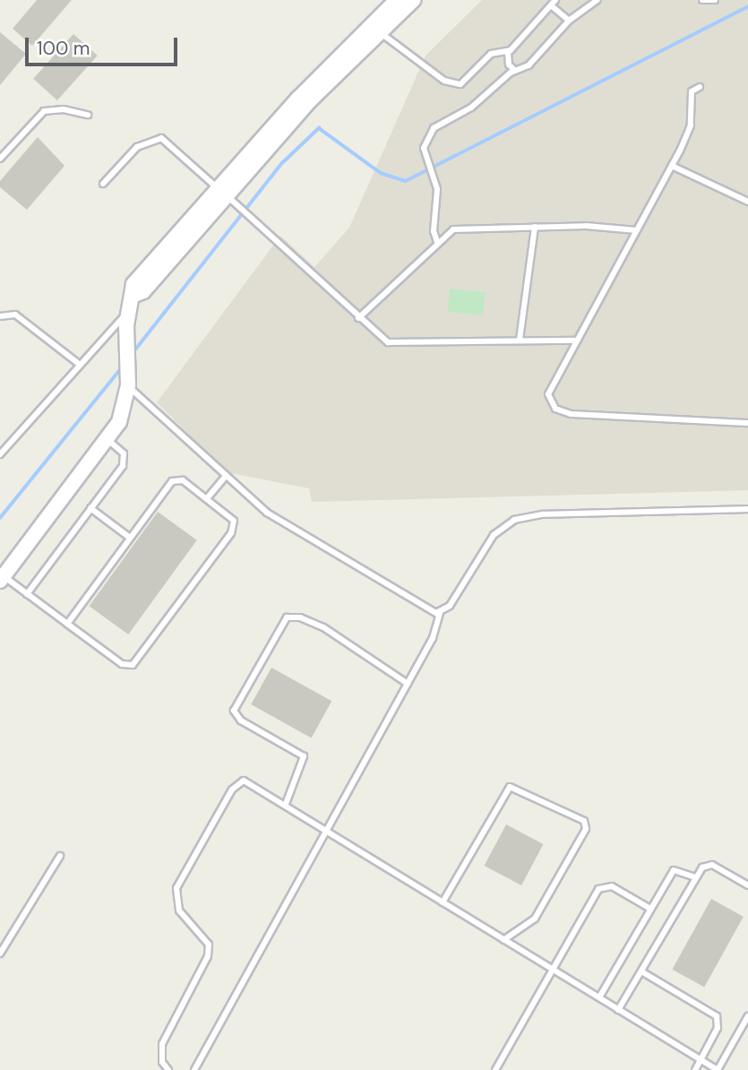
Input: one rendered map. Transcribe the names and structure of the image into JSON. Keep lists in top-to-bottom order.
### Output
{
  "scale_bar": "100 m"
}
